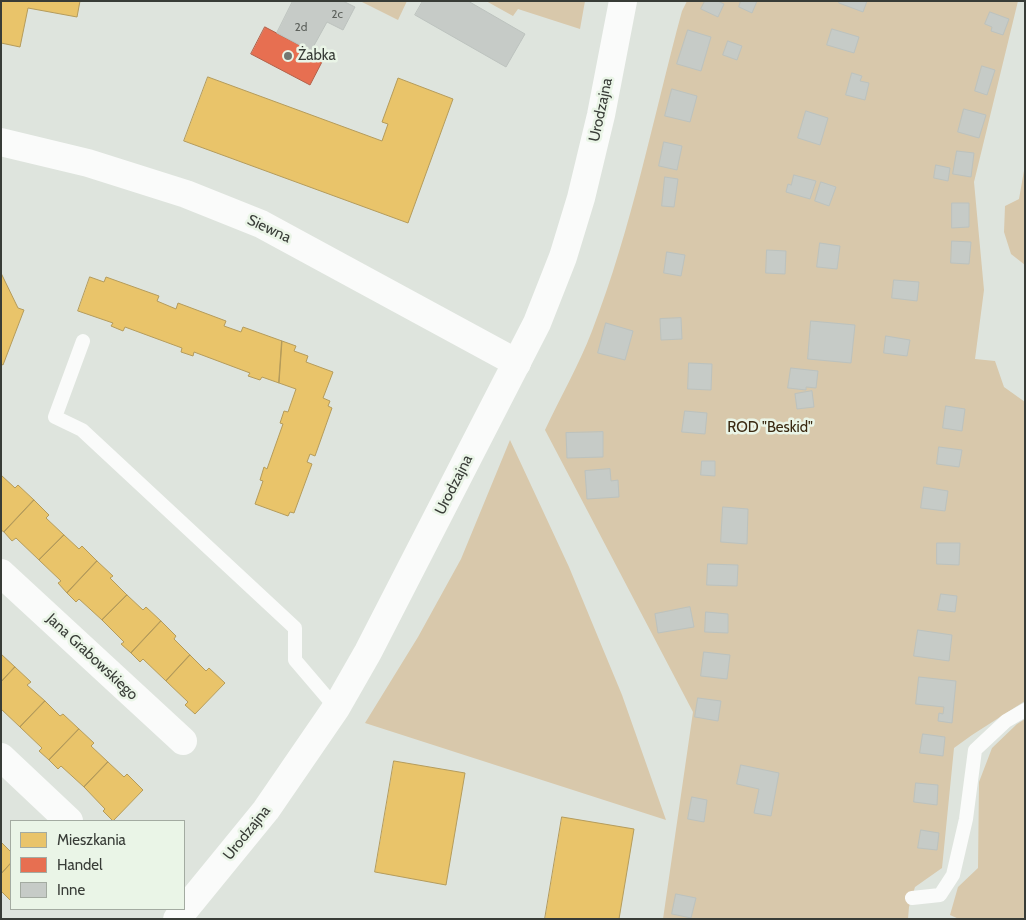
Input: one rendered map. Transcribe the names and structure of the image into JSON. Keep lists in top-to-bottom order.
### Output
{
  "streets": {
    "street": ["Urodzajna", "Siewna", "Jana Grabowskiego"]
  },
  "crossings": [
    ["Urodzajna", "Siewna"]
  ],
  "parks": ["ROD \"Beskid\""],
  "places": ["Żabka"],
  "house_numbers": ["2c", "2d"],
  "legend": ["Mieszkania", "Handel", "Inne"]
}
